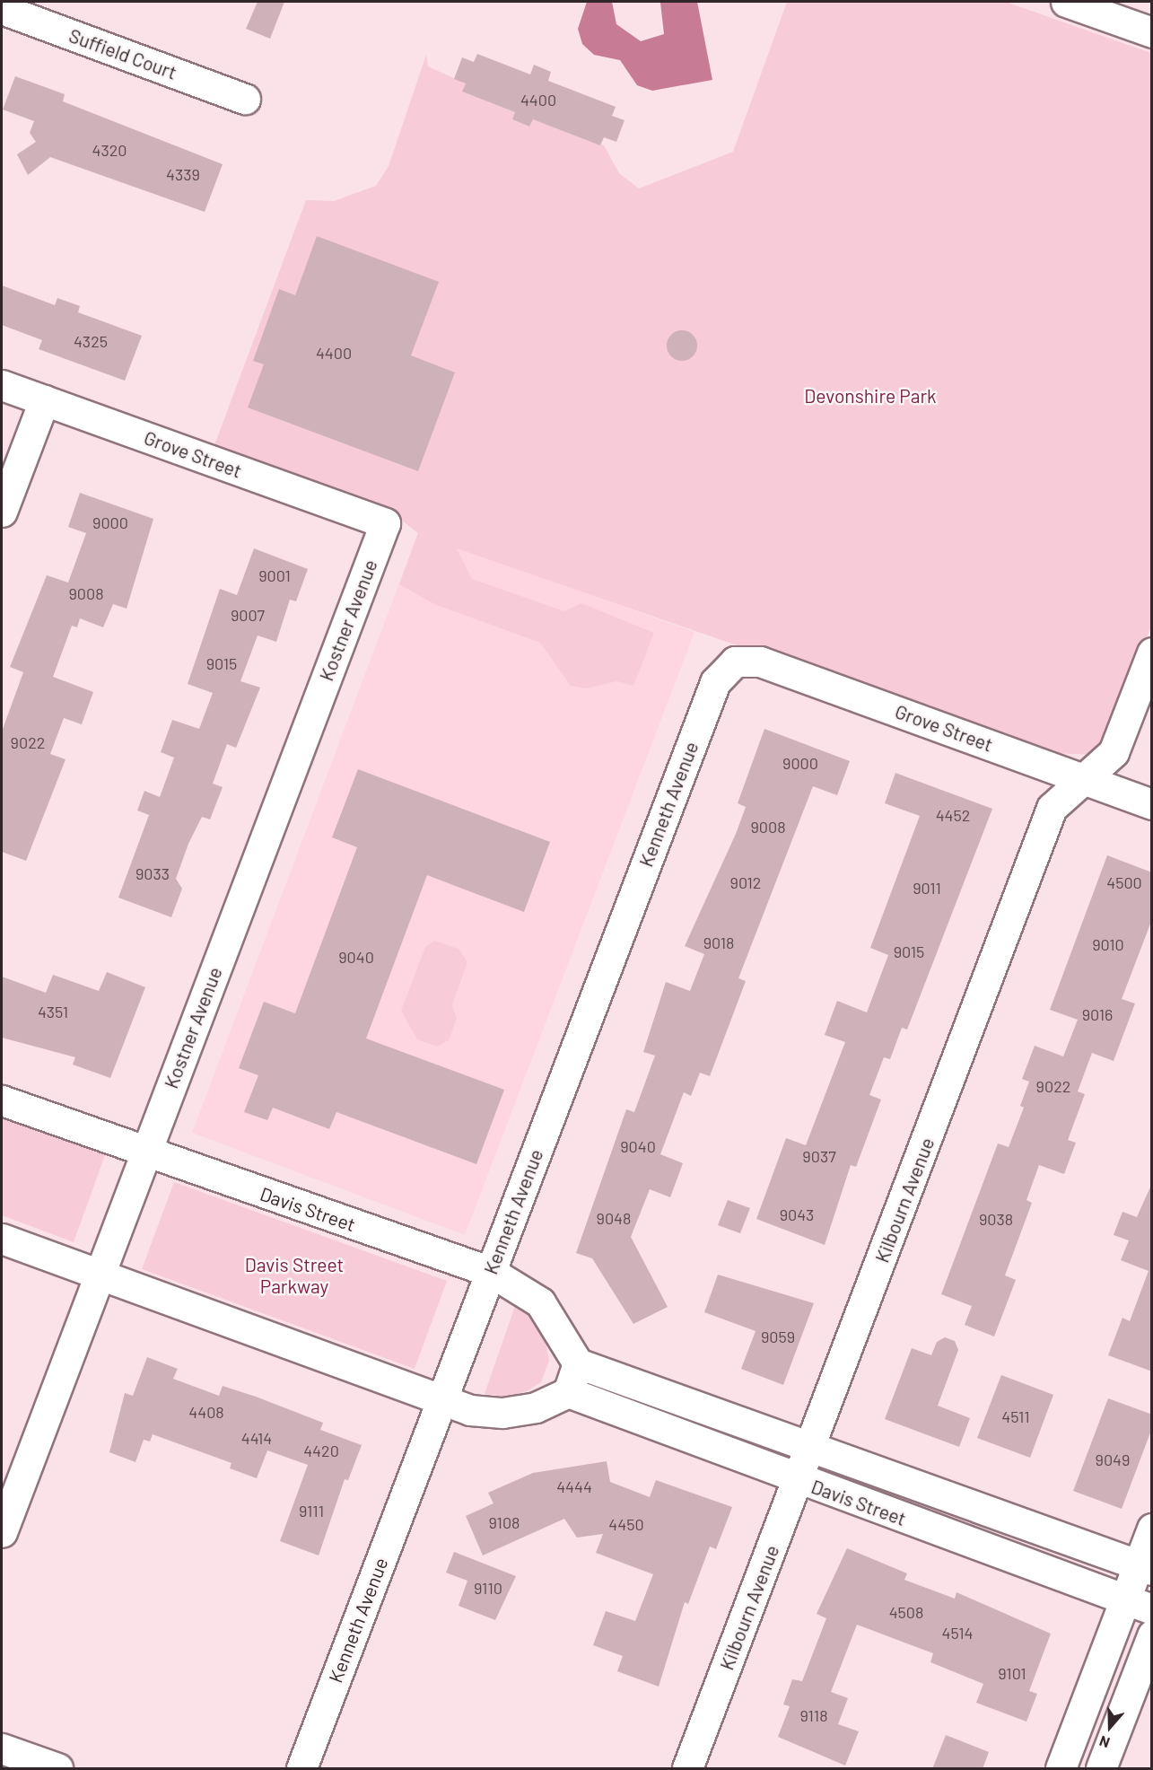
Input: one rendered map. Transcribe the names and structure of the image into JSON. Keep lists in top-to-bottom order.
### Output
{
  "streets": {
    "street": [
      "Suffield Court",
      "Grove Street",
      "Kostner Avenue",
      "Kenneth Avenue",
      "Kilbourn Avenue",
      "Davis Street"
    ]
  },
  "crossings": [
    ["Grove Street", "Kostner Avenue"],
    ["Grove Street", "Kenneth Avenue"],
    ["Grove Street", "Kilbourn Avenue"],
    ["Kostner Avenue", "Davis Street"],
    ["Kenneth Avenue", "Davis Street"],
    ["Kilbourn Avenue", "Davis Street"]
  ],
  "parks": ["Devonshire Park", "Davis Street Parkway"],
  "house_numbers": [
    "4400",
    "4320",
    "4339",
    "4325",
    "4400",
    "9000",
    "9001",
    "9008",
    "9007",
    "9015",
    "9022",
    "9000",
    "4452",
    "9008",
    "9033",
    "9012",
    "4500",
    "9011",
    "9018",
    "9010",
    "9015",
    "9040",
    "4351",
    "9016",
    "9022",
    "9040",
    "9037",
    "9043",
    "9048",
    "9038",
    "9059",
    "4408",
    "4511",
    "4414",
    "4420",
    "9049",
    "4444",
    "9111",
    "9108",
    "4450",
    "9110",
    "4508",
    "4514",
    "9101",
    "9118"
  ],
  "north": "bottom"
}
